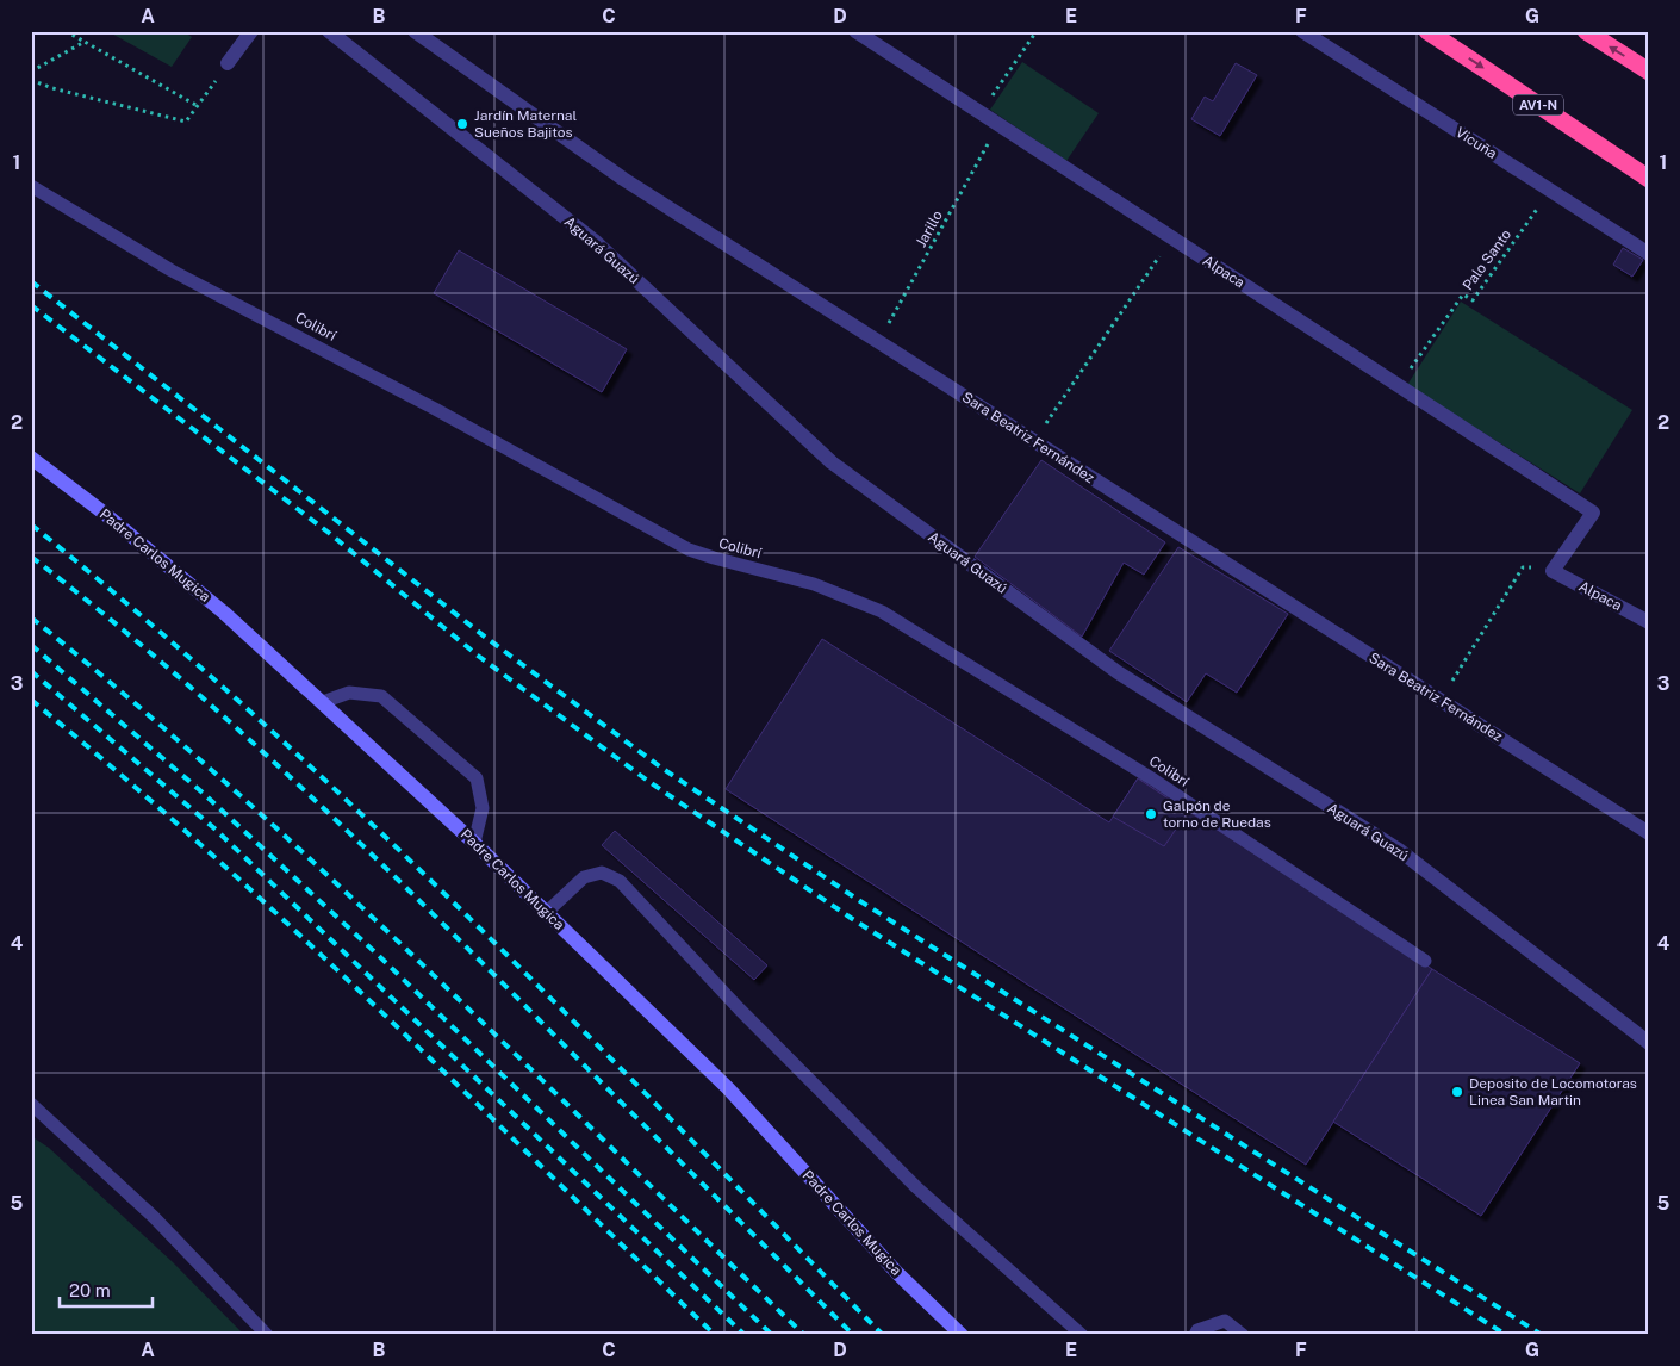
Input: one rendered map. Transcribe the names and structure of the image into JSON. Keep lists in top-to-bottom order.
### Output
{
  "streets": {
    "highway": ["AV1-N"],
    "street": [
      "Vicuña",
      "Aguará Guazú",
      "Alpaca",
      "Sara Beatriz Fernández",
      "Padre Carlos Mugica"
    ],
    "lane": ["Colibrí"],
    "path": ["Jarillo", "Palo Santo"]
  },
  "crossings": [
    ["Vicuña", "Palo Santo"],
    ["Jarillo", "Alpaca"],
    ["Jarillo", "Sara Beatriz Fernández"],
    ["Palo Santo", "Alpaca"]
  ],
  "places": ["Jardín Maternal Sueños Bajitos", "Galpón de torno de Ruedas", "Deposito de Locomotoras Linea San Martin"],
  "scale_bar": "20 m",
  "grid": {
    "columns": [
      "A",
      "B",
      "C",
      "D",
      "E",
      "F",
      "G"
    ],
    "rows": [
      "1",
      "2",
      "3",
      "4",
      "5"
    ]
  }
}
